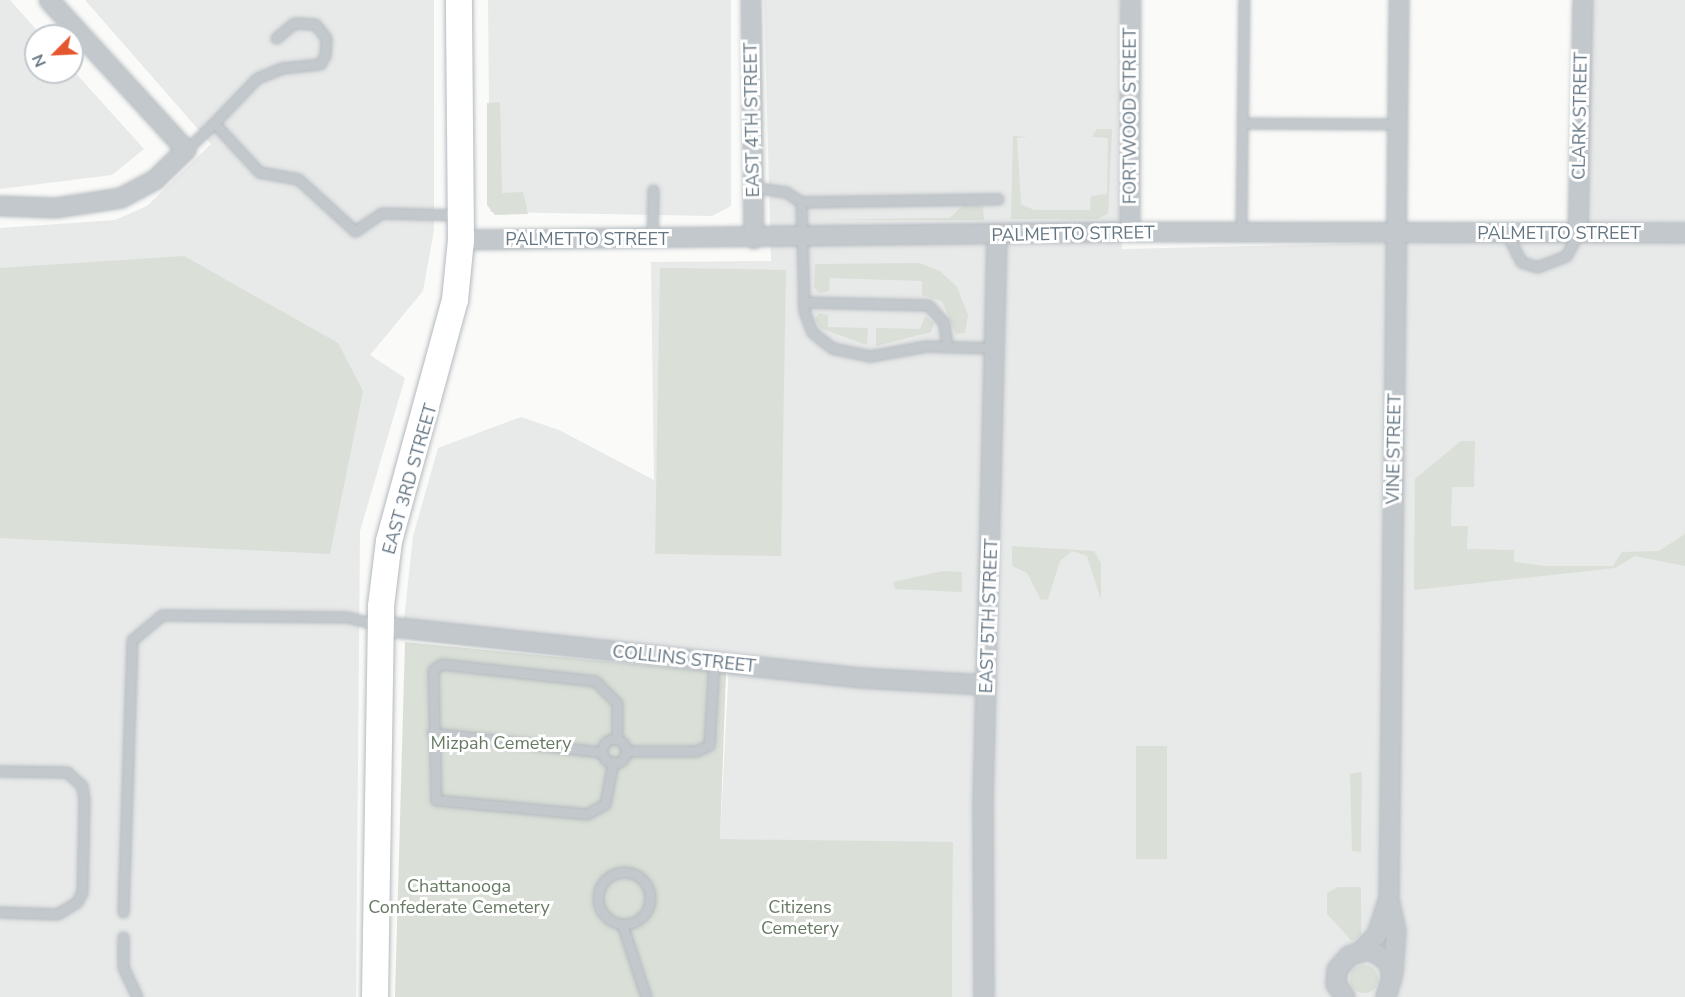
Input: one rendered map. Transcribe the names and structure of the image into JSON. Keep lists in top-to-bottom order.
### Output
{
  "streets": {
    "main road": ["EAST 3RD STREET"],
    "street": [
      "FORTWOOD STREET",
      "CLARK STREET",
      "EAST 4TH STREET",
      "PALMETTO STREET",
      "VINE STREET",
      "EAST 5TH STREET",
      "COLLINS STREET"
    ]
  },
  "crossings": [
    ["FORTWOOD STREET", "PALMETTO STREET"],
    ["CLARK STREET", "PALMETTO STREET"],
    ["EAST 4TH STREET", "PALMETTO STREET"],
    ["PALMETTO STREET", "VINE STREET"],
    ["PALMETTO STREET", "EAST 3RD STREET"],
    ["PALMETTO STREET", "EAST 5TH STREET"],
    ["EAST 3RD STREET", "COLLINS STREET"],
    ["EAST 5TH STREET", "COLLINS STREET"]
  ],
  "parks": ["Mizpah Cemetery", "Chattanooga Confederate Cemetery", "Citizens Cemetery"],
  "north": "bottom left"
}
